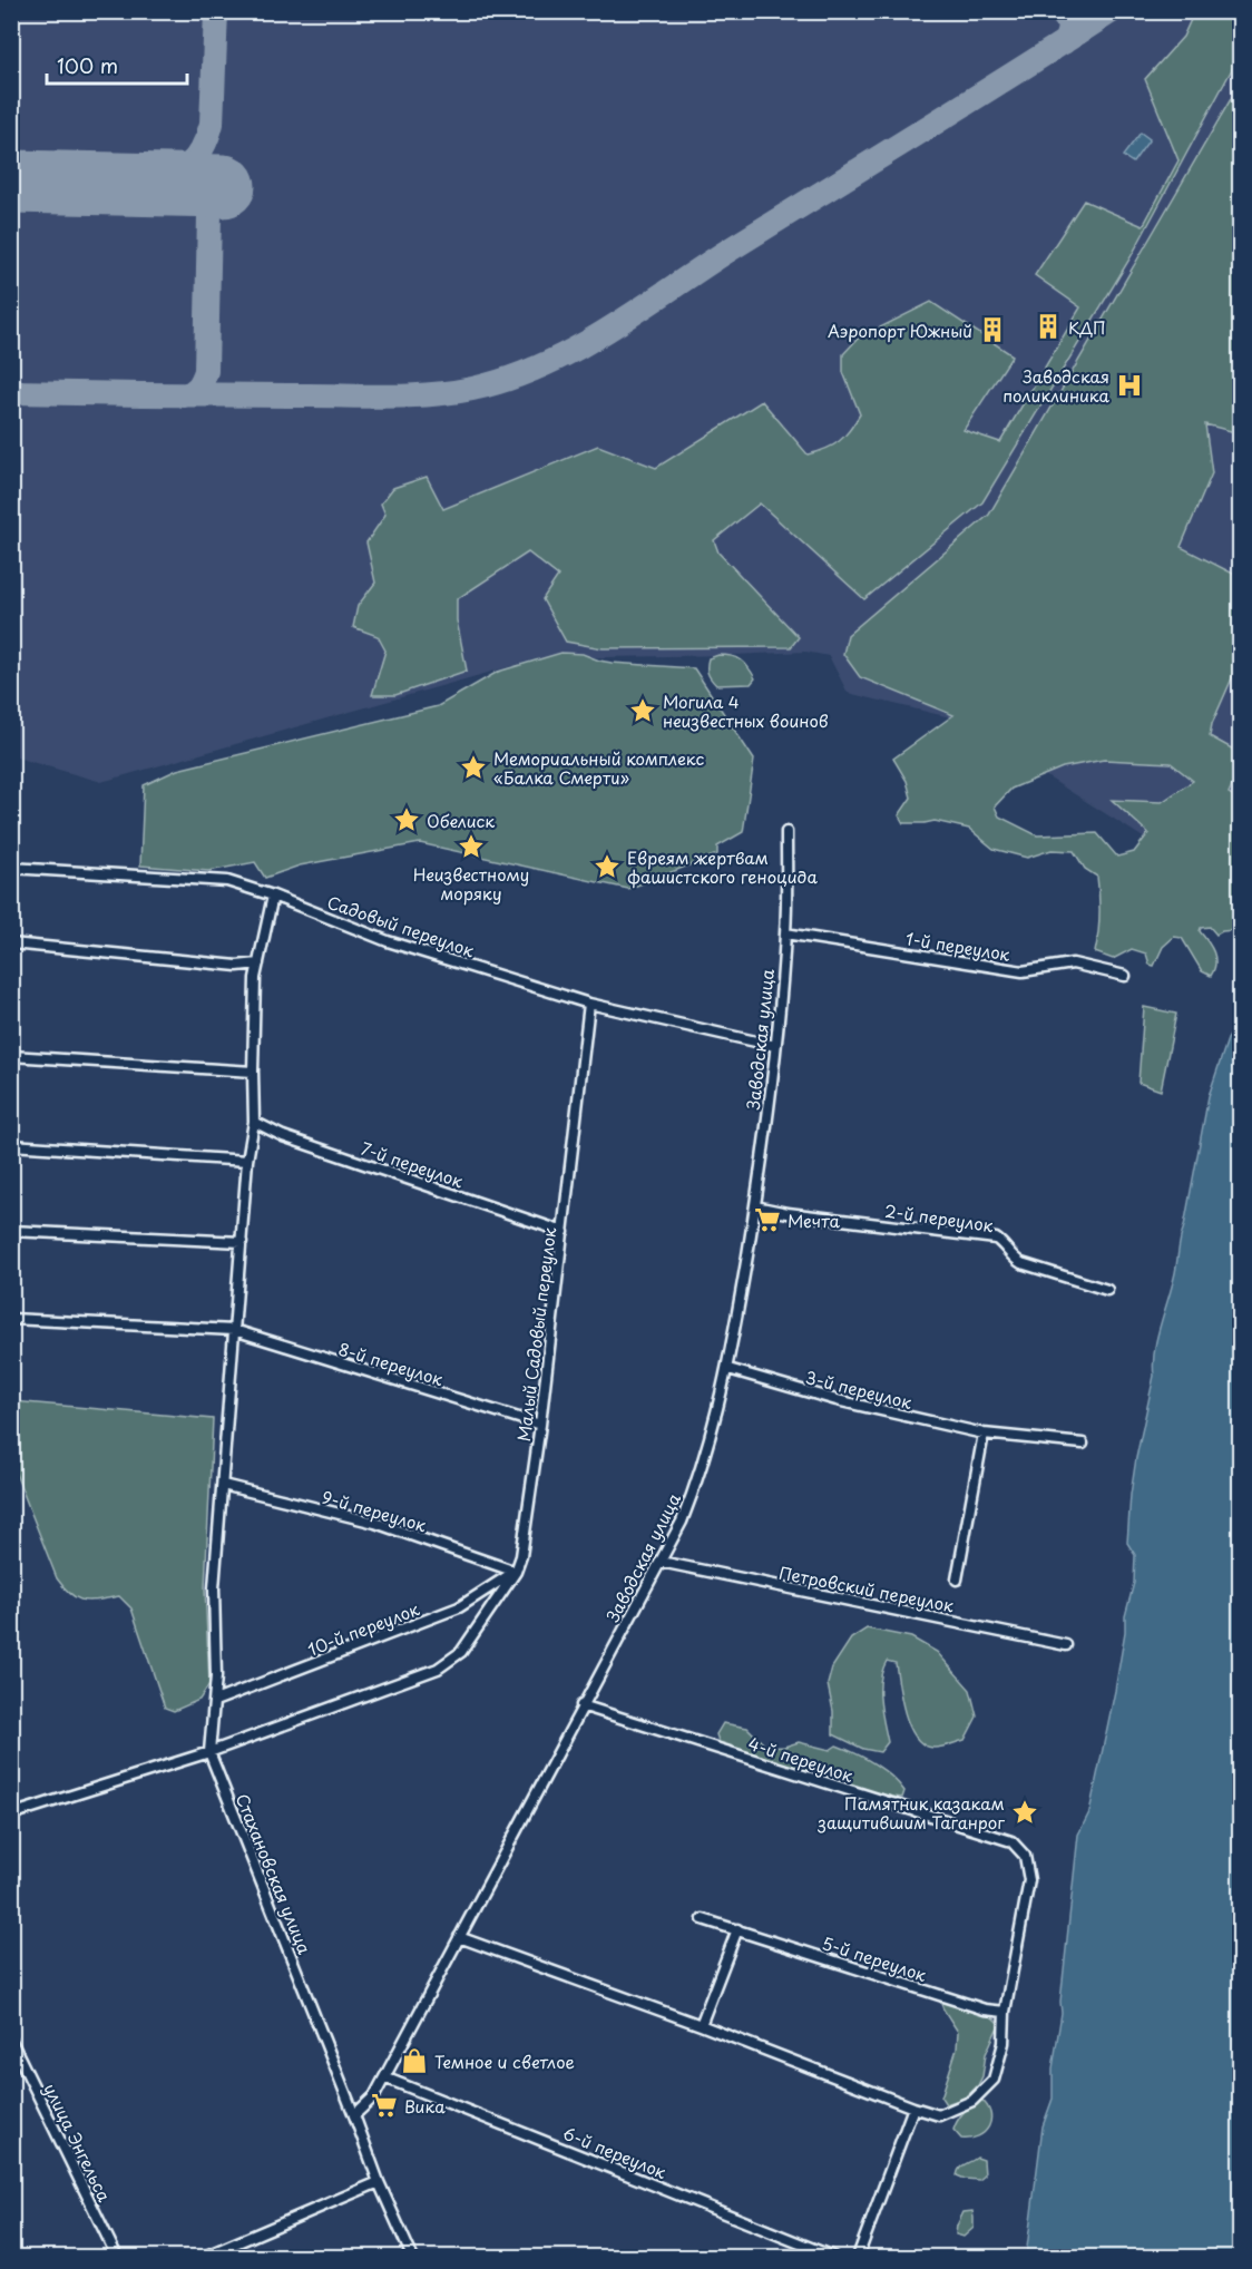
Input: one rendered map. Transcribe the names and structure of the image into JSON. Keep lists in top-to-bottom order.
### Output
{
  "streets": {
    "street": [
      "Садовый переулок",
      "1-й переулок",
      "Заводская улица",
      "7-й переулок",
      "2-й переулок",
      "Малый Садовый переулок",
      "8-й переулок",
      "3-й переулок",
      "9-й переулок",
      "Петровский переулок",
      "10-й переулок",
      "4-й переулок",
      "Стахановская улица",
      "5-й переулок",
      "улица Энгельса",
      "6-й переулок"
    ]
  },
  "crossings": [
    ["Садовый переулок", "Заводская улица"],
    ["Садовый переулок", "Малый Садовый переулок"],
    ["1-й переулок", "Заводская улица"],
    ["Заводская улица", "2-й переулок"],
    ["Заводская улица", "3-й переулок"],
    ["Заводская улица", "Петровский переулок"],
    ["Заводская улица", "4-й переулок"],
    ["Заводская улица", "Стахановская улица"],
    ["Заводская улица", "6-й переулок"],
    ["7-й переулок", "Малый Садовый переулок"],
    ["Малый Садовый переулок", "8-й переулок"],
    ["Малый Садовый переулок", "9-й переулок"],
    ["Малый Садовый переулок", "10-й переулок"],
    ["Малый Садовый переулок", "Стахановская улица"],
    ["9-й переулок", "10-й переулок"],
    ["4-й переулок", "5-й переулок"]
  ],
  "places": {
    "building": ["КДП", "Аэропорт Южный"],
    "hospital": ["Заводская поликлиника"],
    "place": [
      "Могила 4 неизвестных воинов",
      "Мемориальный комплекс «Балка Смерти»",
      "Обелиск",
      "Неизвестному моряку",
      "Евреям жертвам фашистского геноцида",
      "Памятник казакам защитившим Таганрог"
    ],
    "supermarket": ["Мечта", "Вика"],
    "shop": ["Темное и светлое"]
  },
  "scale_bar": "100 m"
}
